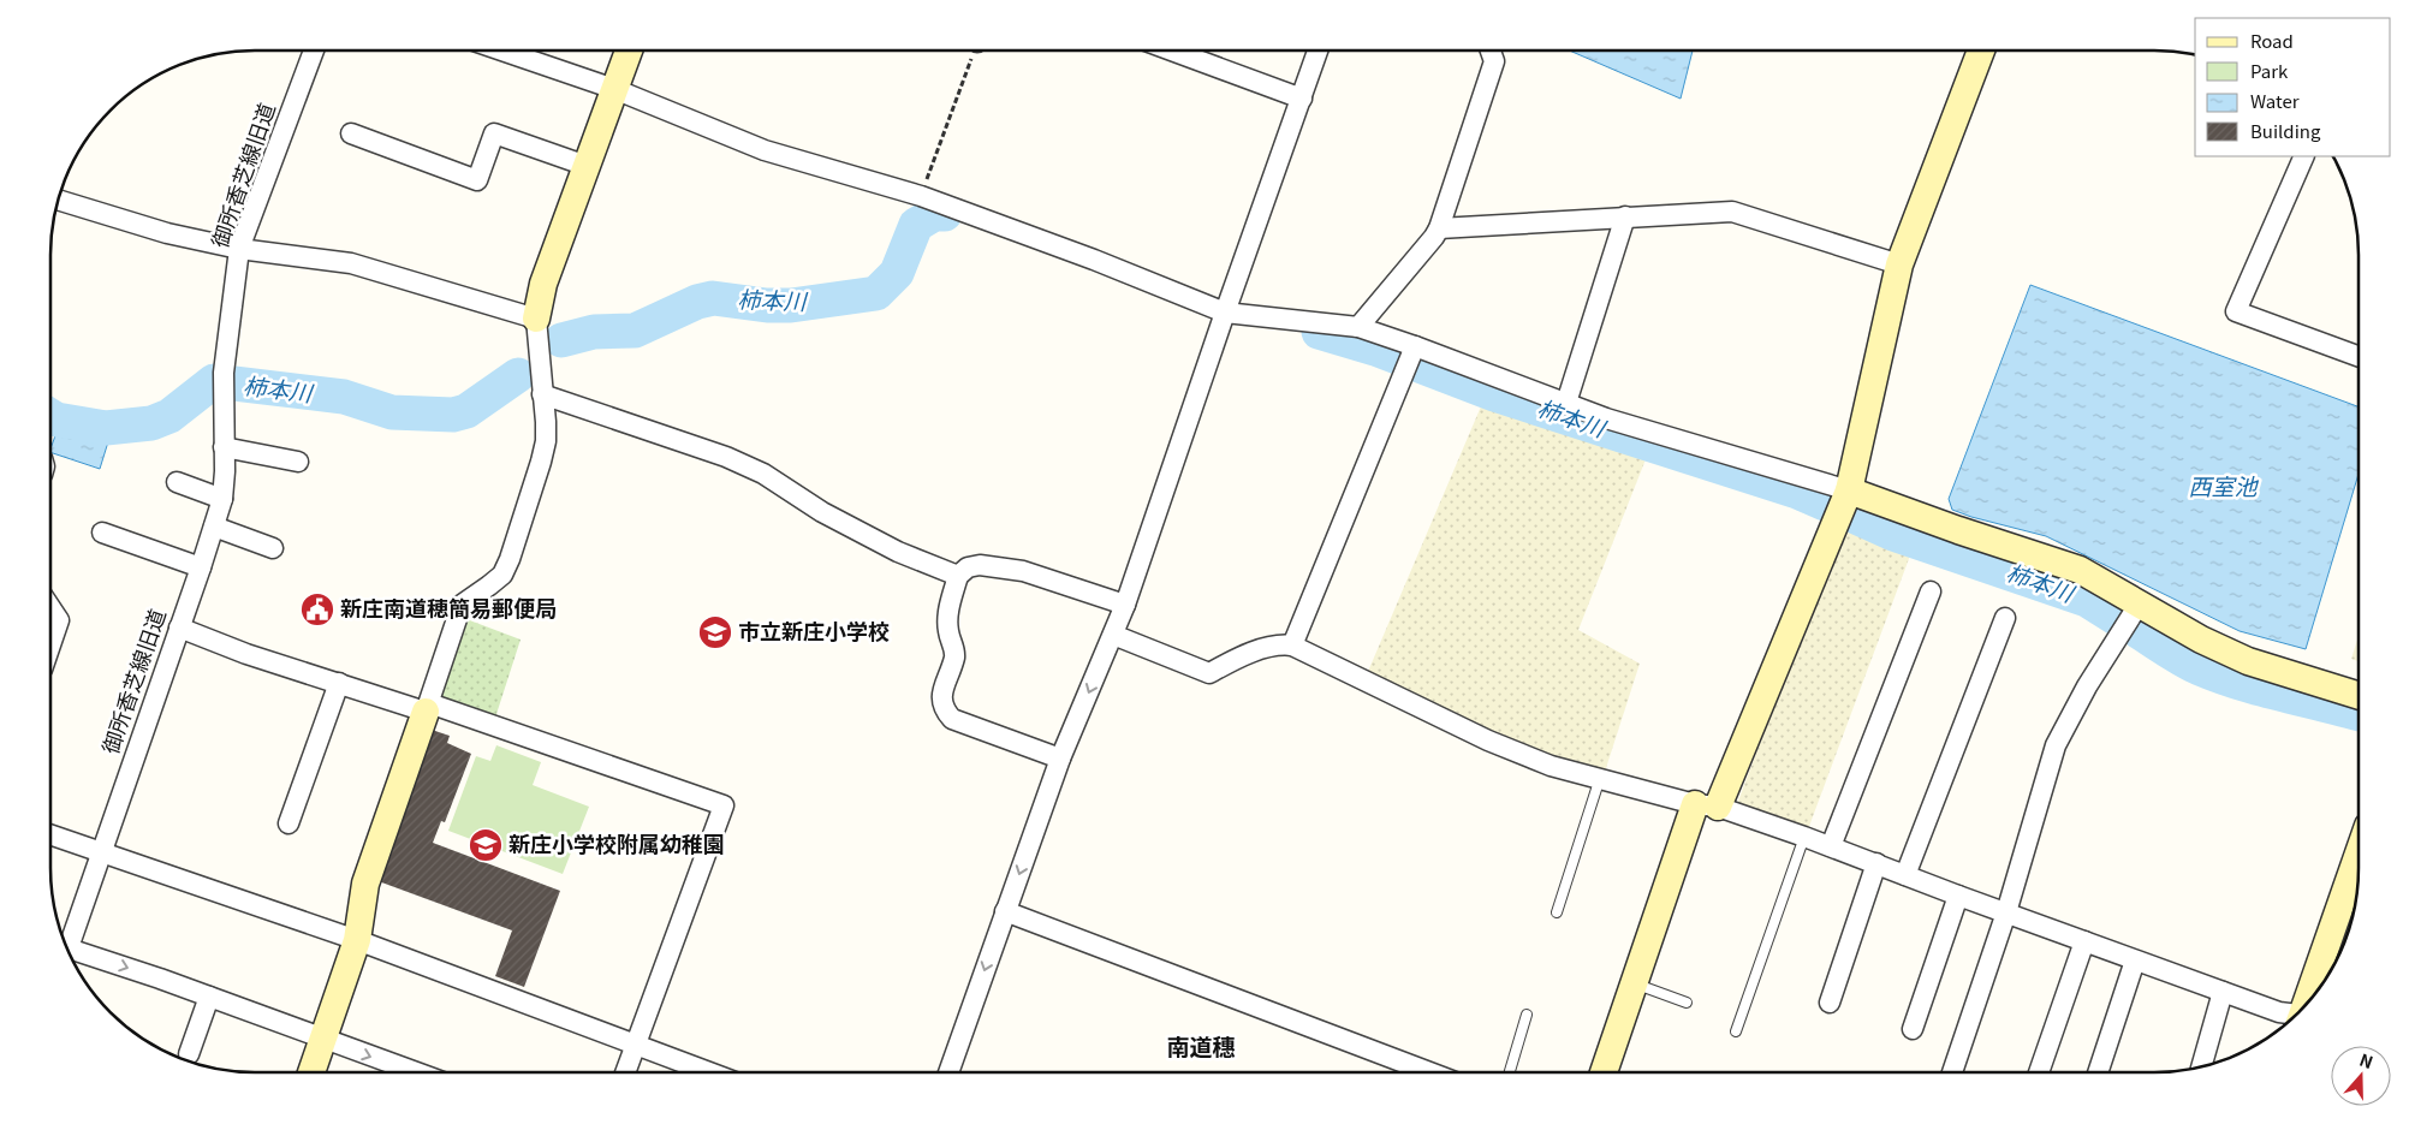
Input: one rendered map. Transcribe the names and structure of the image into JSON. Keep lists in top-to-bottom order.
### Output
{
  "streets": {
    "street": ["御所香芝線旧道"]
  },
  "districts": ["南道穗"],
  "water": ["柿本川", "西室池"],
  "places": {
    "public building": ["新庄南道穂簡易郵便局"],
    "school or university": ["市立新庄小学校", "新庄小学校附属幼稚園"]
  },
  "legend": [
    "Road",
    "Park",
    "Water",
    "Building"
  ],
  "north": "top"
}
